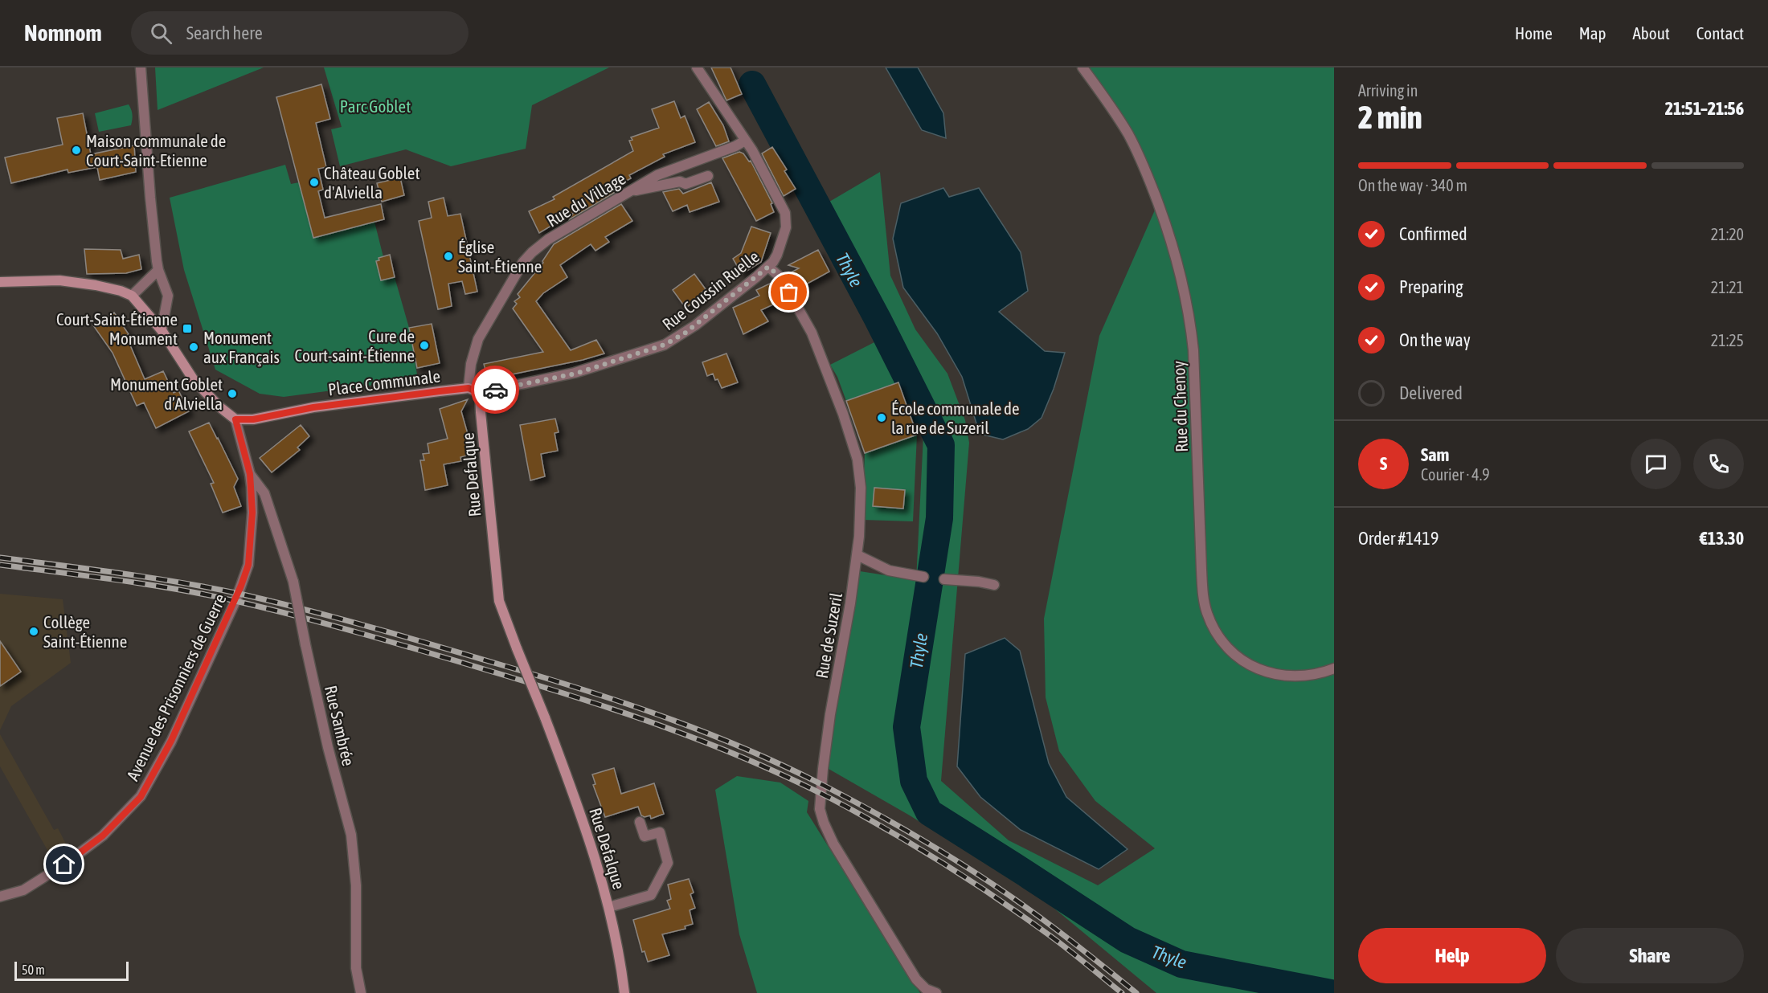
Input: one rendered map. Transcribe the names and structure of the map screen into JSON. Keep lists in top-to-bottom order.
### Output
{
  "streets": {
    "main road": ["Place Communale", "Rue Defalque"],
    "street": [
      "Rue du Village",
      "Rue Coussin Ruelle",
      "Rue du Chenoy",
      "Rue de Suzeril",
      "Avenue des Prisonniers de Guerre",
      "Rue Sambrée"
    ]
  },
  "crossings": [
    ["Rue du Village", "Rue Coussin Ruelle"],
    ["Rue du Village", "Place Communale"],
    ["Rue Coussin Ruelle", "Rue Defalque"],
    ["Rue Coussin Ruelle", "Rue de Suzeril"],
    ["Place Communale", "Avenue des Prisonniers de Guerre"],
    ["Avenue des Prisonniers de Guerre", "Rue Sambrée"]
  ],
  "water": ["Thyle"],
  "parks": ["Parc Goblet"],
  "places": {
    "other": [
      "Maison communale de Court-Saint-Etienne",
      "Château Goblet d'Alviella",
      "Église Saint-Étienne",
      "Cure de Court-saint-Étienne",
      "Monument aux Français",
      "Monument Goblet d’Alviella",
      "École communale de la rue de Suzeril",
      "Collège Saint-Étienne"
    ],
    "transit": ["Court-Saint-Étienne Monument"]
  },
  "scale_bar": "50 m",
  "page": {
    "header": "Nomnom",
    "search": "Search here",
    "nav": [
      "Home",
      "Map",
      "About",
      "Contact"
    ],
    "heading": ["2 min", "Arriving in", "21:51–21:56"],
    "panel": [
      "Sam",
      "Courier · 4.9",
      "Order #1419",
      "€13.30"
    ],
    "bar": "On the way · 340 m",
    "list": [
      ["Confirmed", "21:20"],
      ["Preparing", "21:21"],
      ["On the way", "21:25"],
      "Delivered"
    ],
    "round": "S",
    "buttons": ["Help", "Share"],
    "scale": "50 m"
  }
}
